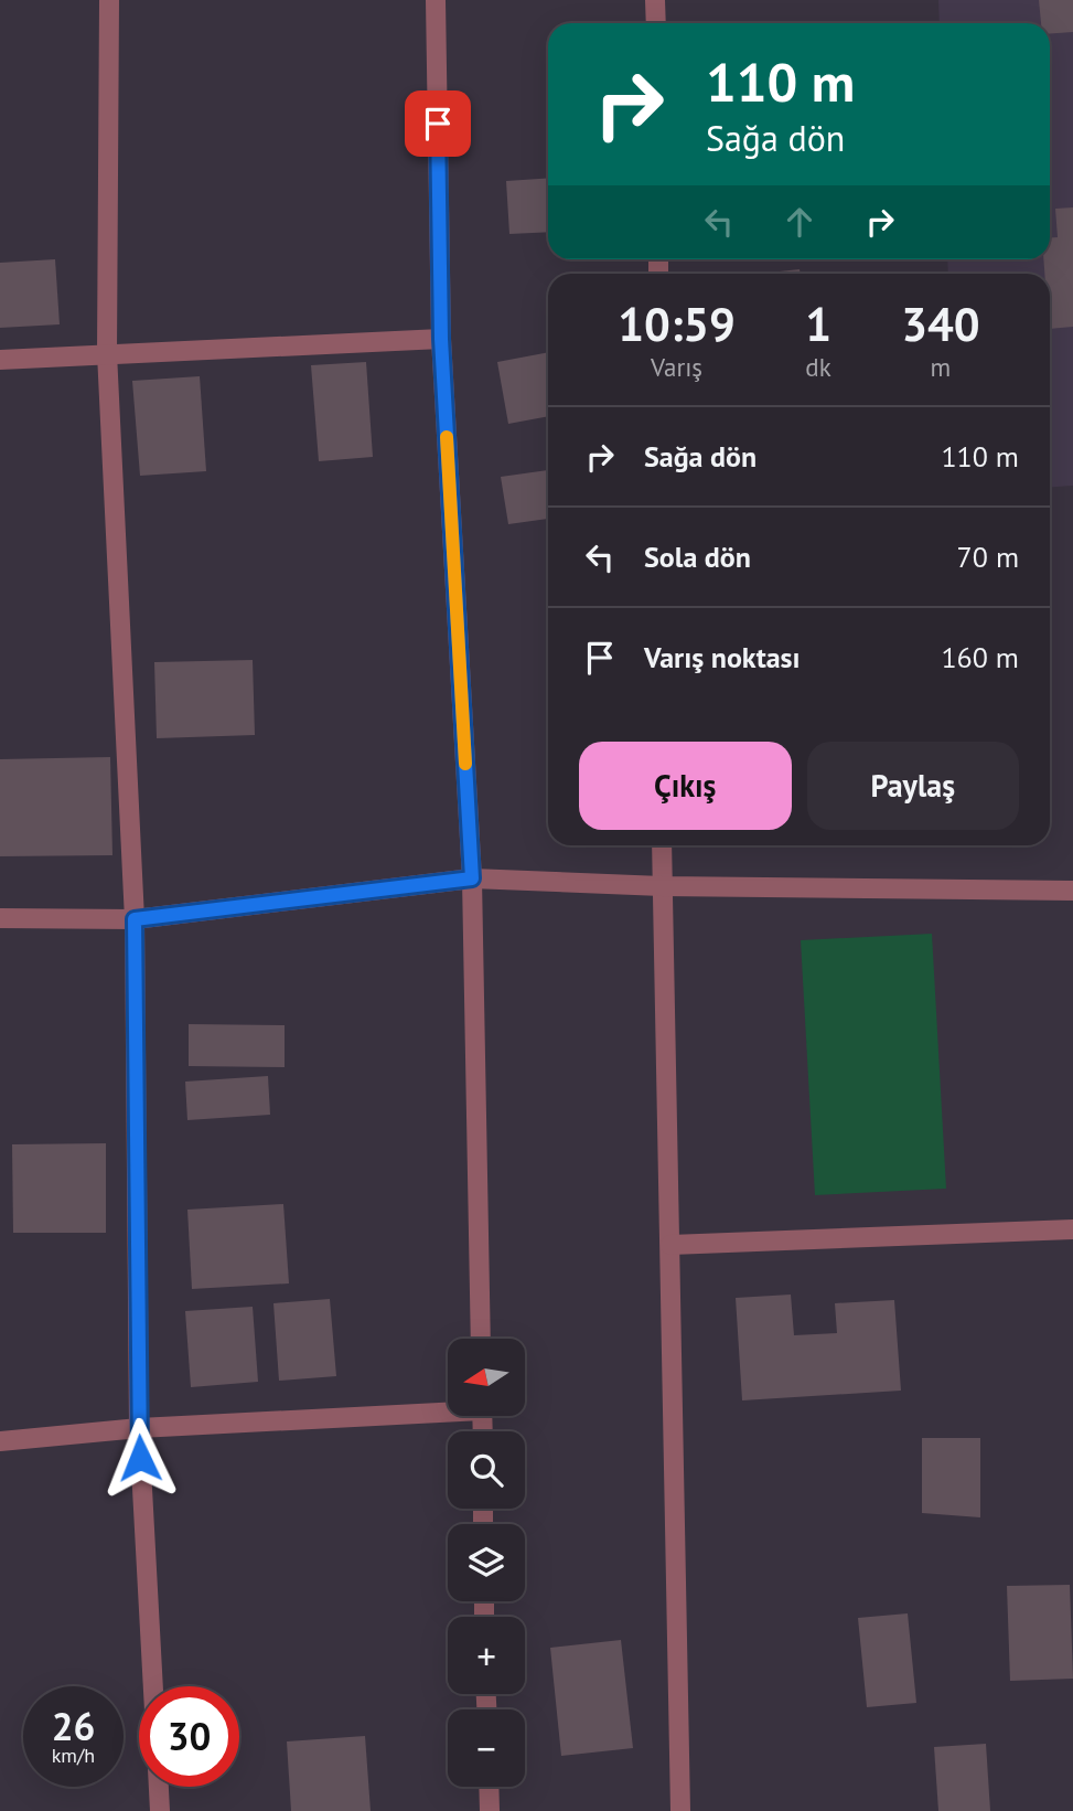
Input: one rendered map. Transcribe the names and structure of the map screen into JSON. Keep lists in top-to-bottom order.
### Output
{
  "north": "left",
  "page": {
    "turn": ["110 m", "Sağa dön"],
    "eta": [
      "10:59",
      "Varış",
      "1",
      "dk",
      "340",
      "m"
    ],
    "list": [
      {
        "name": "Sağa dön",
        "value": "110 m"
      },
      {
        "name": "Sola dön",
        "value": "70 m"
      },
      {
        "name": "Varış noktası",
        "value": "160 m"
      }
    ],
    "buttons": ["Çıkış", "Paylaş"],
    "map_buttons": ["+", "−"],
    "speed": "26 km/h",
    "limit": "30"
  }
}
